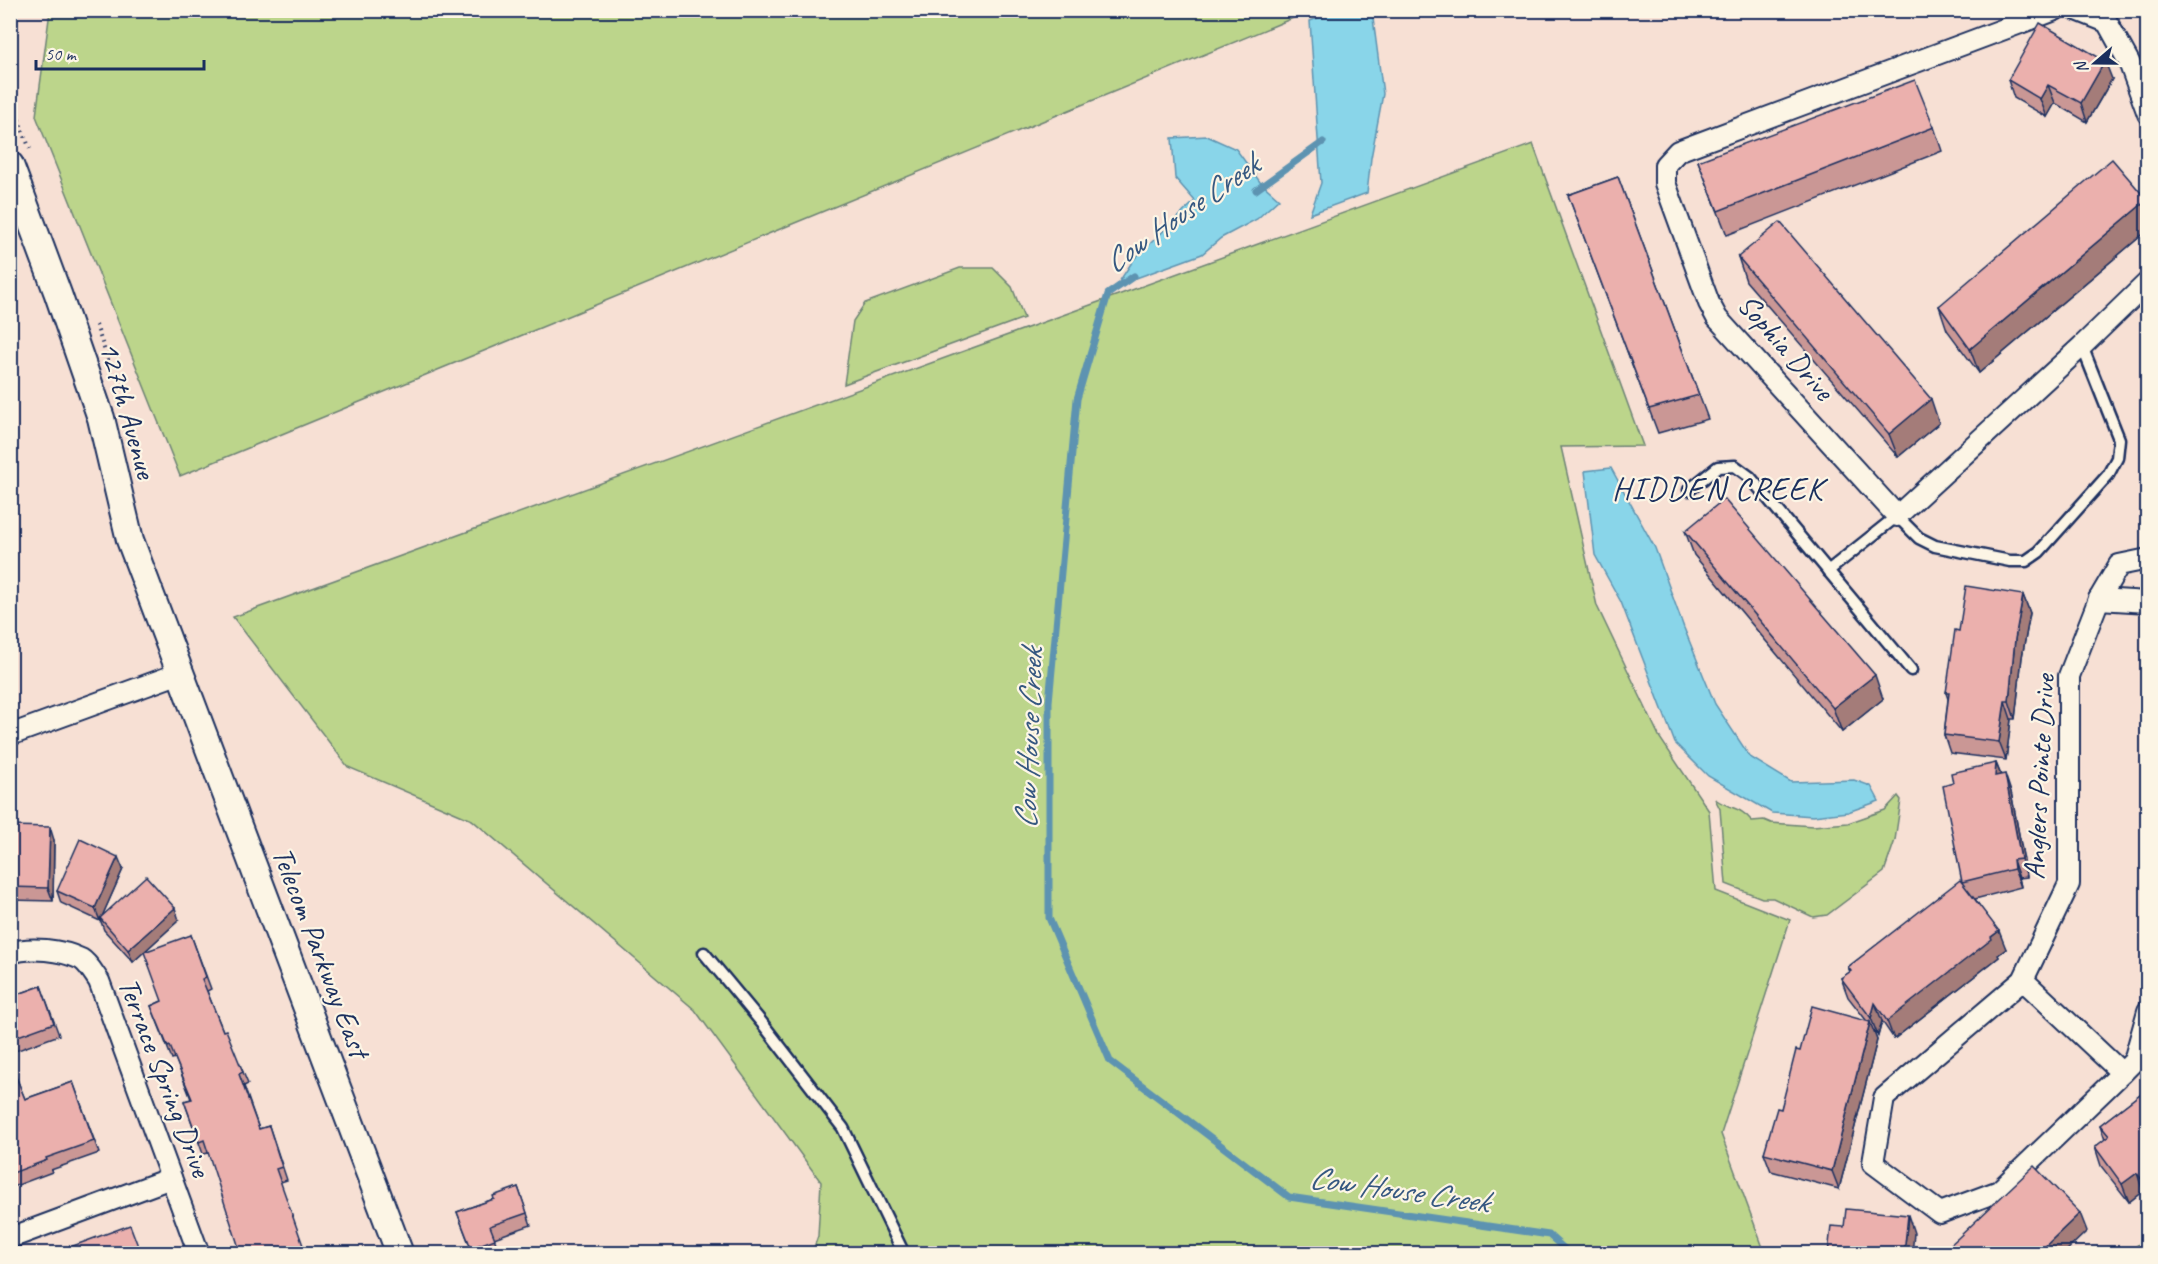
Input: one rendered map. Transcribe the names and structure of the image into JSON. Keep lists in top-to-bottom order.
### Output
{
  "streets": {
    "street": [
      "Sophia Drive",
      "127th Avenue",
      "Anglers Pointe Drive",
      "Telecom Parkway East",
      "Terrace Spring Drive"
    ]
  },
  "crossings": [
    ["127th Avenue", "Telecom Parkway East"]
  ],
  "districts": ["HIDDEN CREEK"],
  "water": ["Cow House Creek"],
  "scale_bar": "50 m",
  "north": "left"
}
